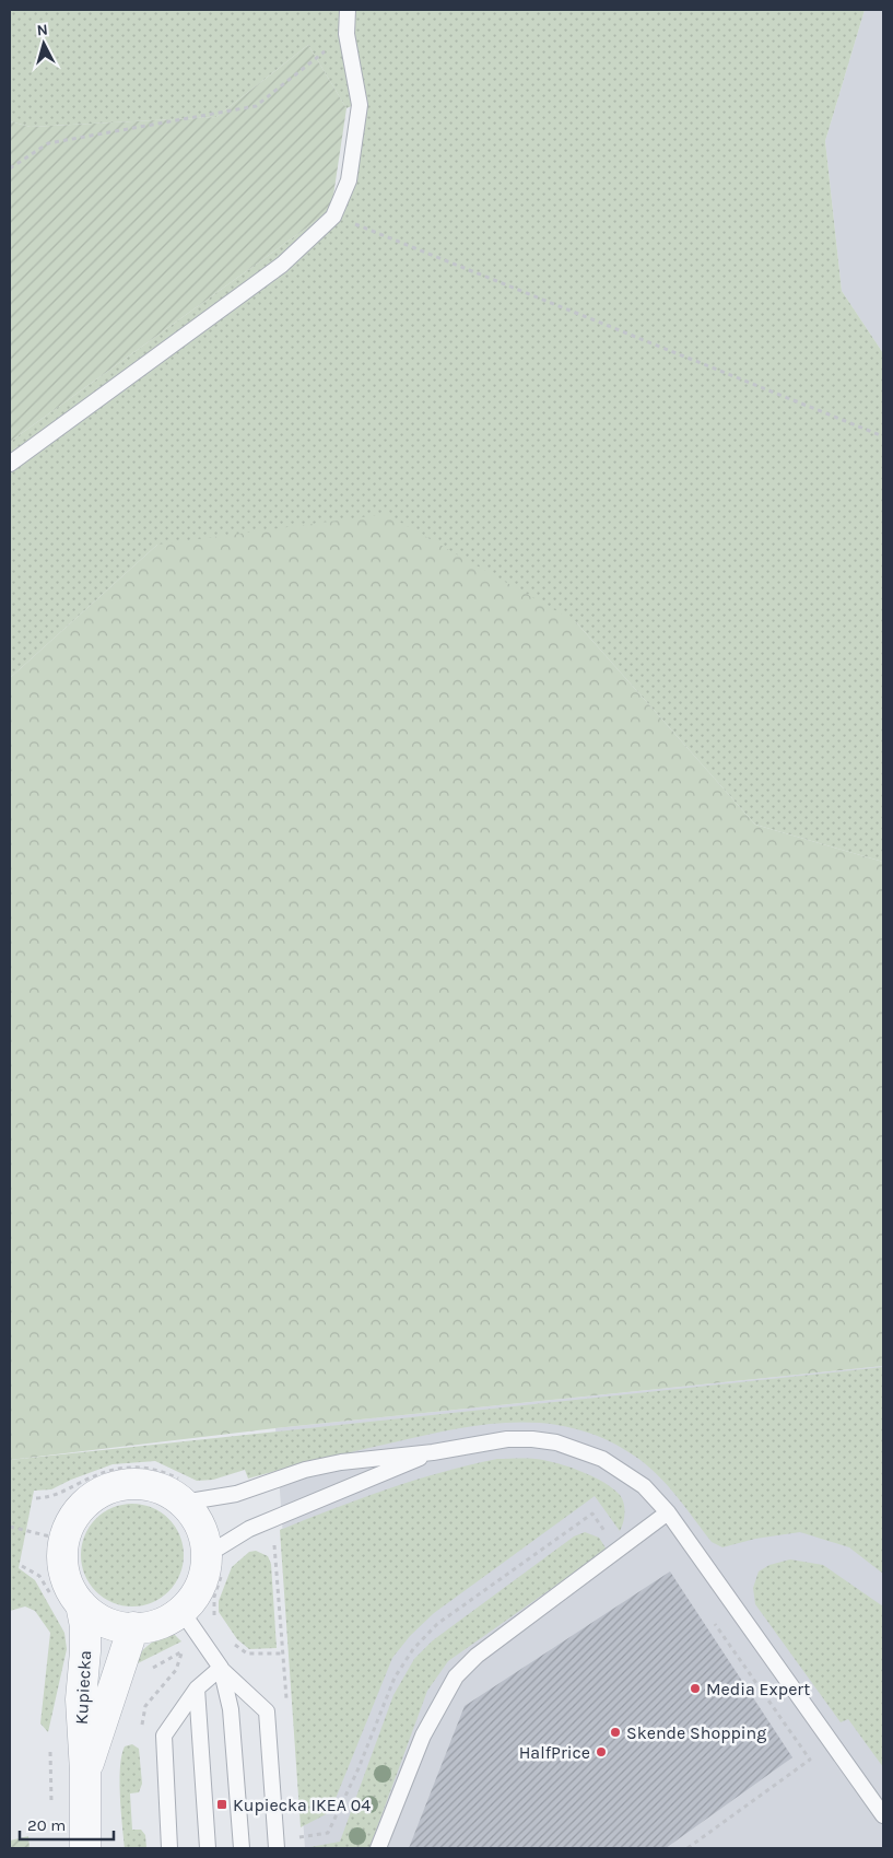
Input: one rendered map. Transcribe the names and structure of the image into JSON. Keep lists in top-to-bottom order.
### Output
{
  "streets": {
    "street": ["Kupiecka"]
  },
  "places": {
    "other": ["Media Expert", "Skende Shopping", "HalfPrice"],
    "transit": ["Kupiecka IKEA 04"]
  },
  "scale_bar": "20 m",
  "north": "top"
}
